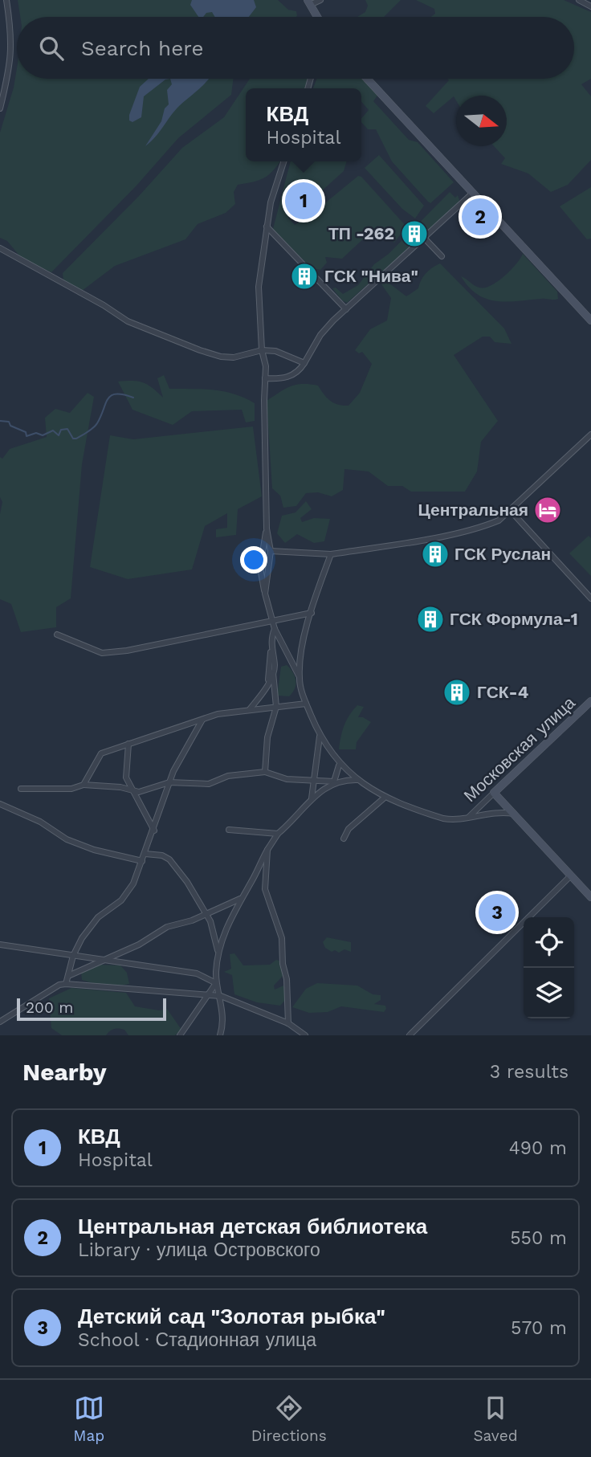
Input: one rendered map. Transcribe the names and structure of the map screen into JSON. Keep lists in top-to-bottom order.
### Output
{
  "streets": {
    "main road": ["Московская улица"]
  },
  "places": {
    "building": [
      "ТП -262",
      "ГСК \"Нива\"",
      "ГСК Руслан",
      "ГСК Формула-1",
      "ГСК-4"
    ],
    "hotel": ["Центральная"]
  },
  "scale_bar": "200 m",
  "north": "right",
  "page": {
    "search": "Search here",
    "popup": ["КВД", "Hospital"],
    "pins": ["1", "2", "3"],
    "scale": "200 m",
    "heading": ["Nearby", "3 results"],
    "list": [
      {
        "mark": "1",
        "name": "КВД",
        "note": "Hospital",
        "value": "490 m"
      },
      {
        "mark": "2",
        "name": "Центральная детская библиотека",
        "note": "Library · улица Островского",
        "value": "550 m"
      },
      {
        "mark": "3",
        "name": "Детский сад \"Золотая рыбка\"",
        "note": "School · Стадионная улица",
        "value": "570 m"
      }
    ],
    "nav": ["Map", "Directions", "Saved"]
  }
}
